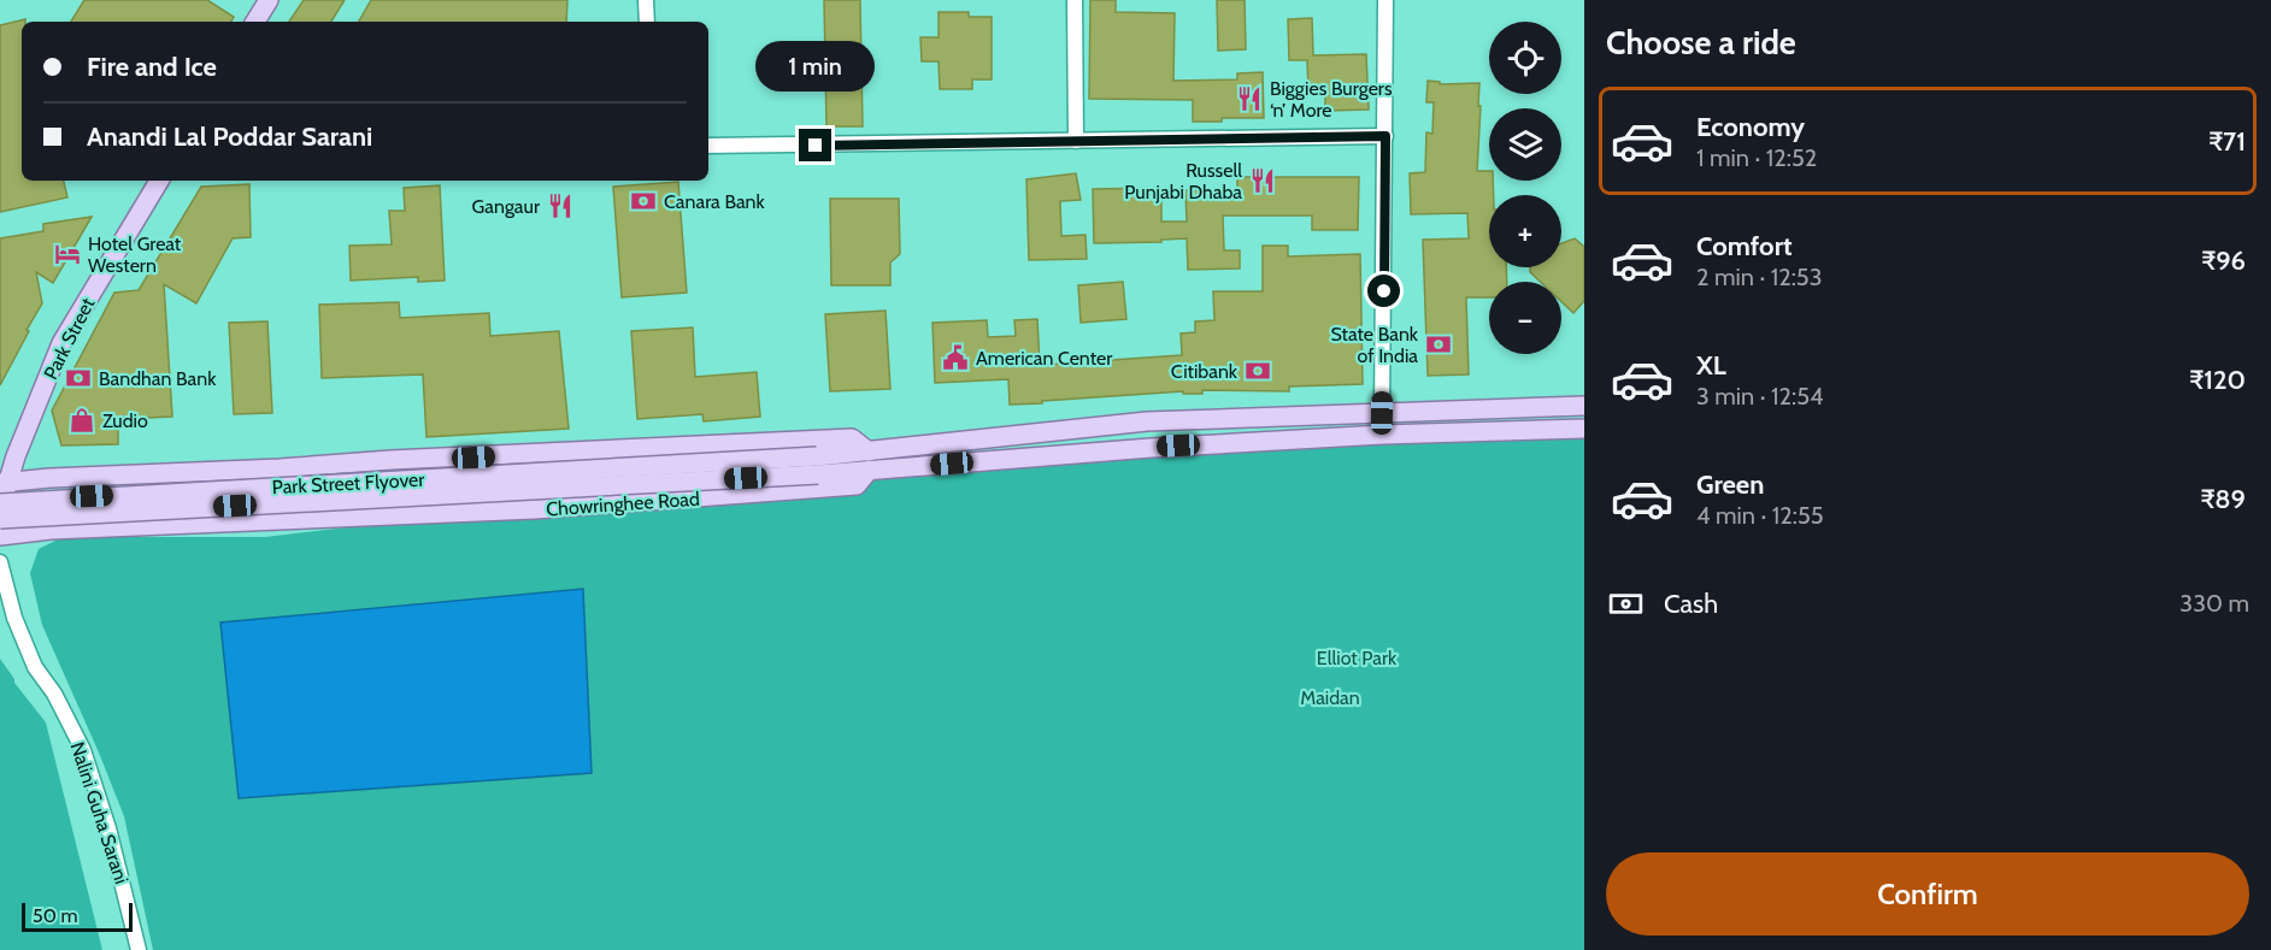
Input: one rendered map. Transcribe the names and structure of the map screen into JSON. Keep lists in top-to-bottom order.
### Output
{
  "streets": {
    "main road": ["Park Street", "Park Street Flyover", "Chowringhee Road"],
    "street": ["Nalini Guha Sarani"]
  },
  "crossings": [
    ["Park Street Flyover", "Chowringhee Road"]
  ],
  "parks": ["Elliot Park", "Maidan"],
  "places": {
    "restaurant": ["Biggies Burgers ‘n’ More", "Russell Punjabi Dhaba", "Gangaur"],
    "bank": [
      "Canara Bank",
      "State Bank of India",
      "Citibank",
      "Bandhan Bank"
    ],
    "hotel": ["Hotel Great Western"],
    "public building": ["American Center"],
    "shop": ["Zudio"]
  },
  "scale_bar": "50 m",
  "page": {
    "heading": "Choose a ride",
    "map_buttons": ["+", "−"],
    "banner": ["Fire and Ice", "Anandi Lal Poddar Sarani"],
    "bubble": "1 min",
    "list": [
      {
        "name": "Economy",
        "note": "1 min · 12:52",
        "value": "₹71"
      },
      {
        "name": "Comfort",
        "note": "2 min · 12:53",
        "value": "₹96"
      },
      {
        "name": "XL",
        "note": "3 min · 12:54",
        "value": "₹120"
      },
      {
        "name": "Green",
        "note": "4 min · 12:55",
        "value": "₹89"
      }
    ],
    "pay": ["Cash", "330 m"],
    "buttons": "Confirm",
    "scale": "50 m"
  }
}
